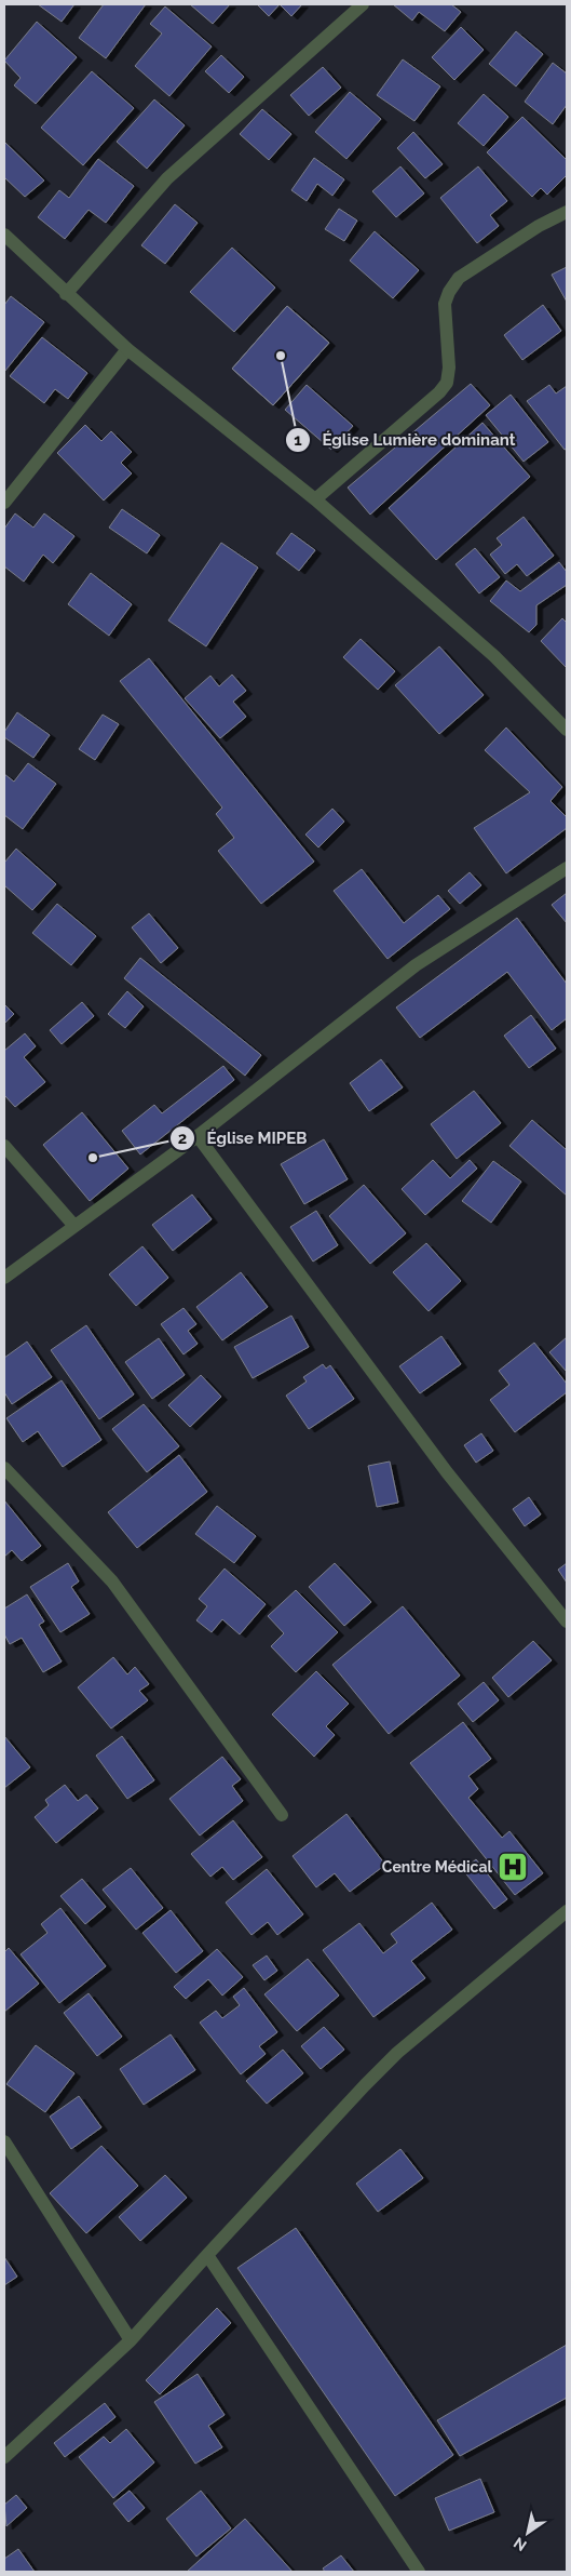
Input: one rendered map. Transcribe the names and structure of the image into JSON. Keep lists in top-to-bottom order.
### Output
{
  "places": {
    "other": ["Église Lumière dominant", "Église MIPEB"],
    "hospital": ["Centre Médical"]
  },
  "north": "bottom left"
}
